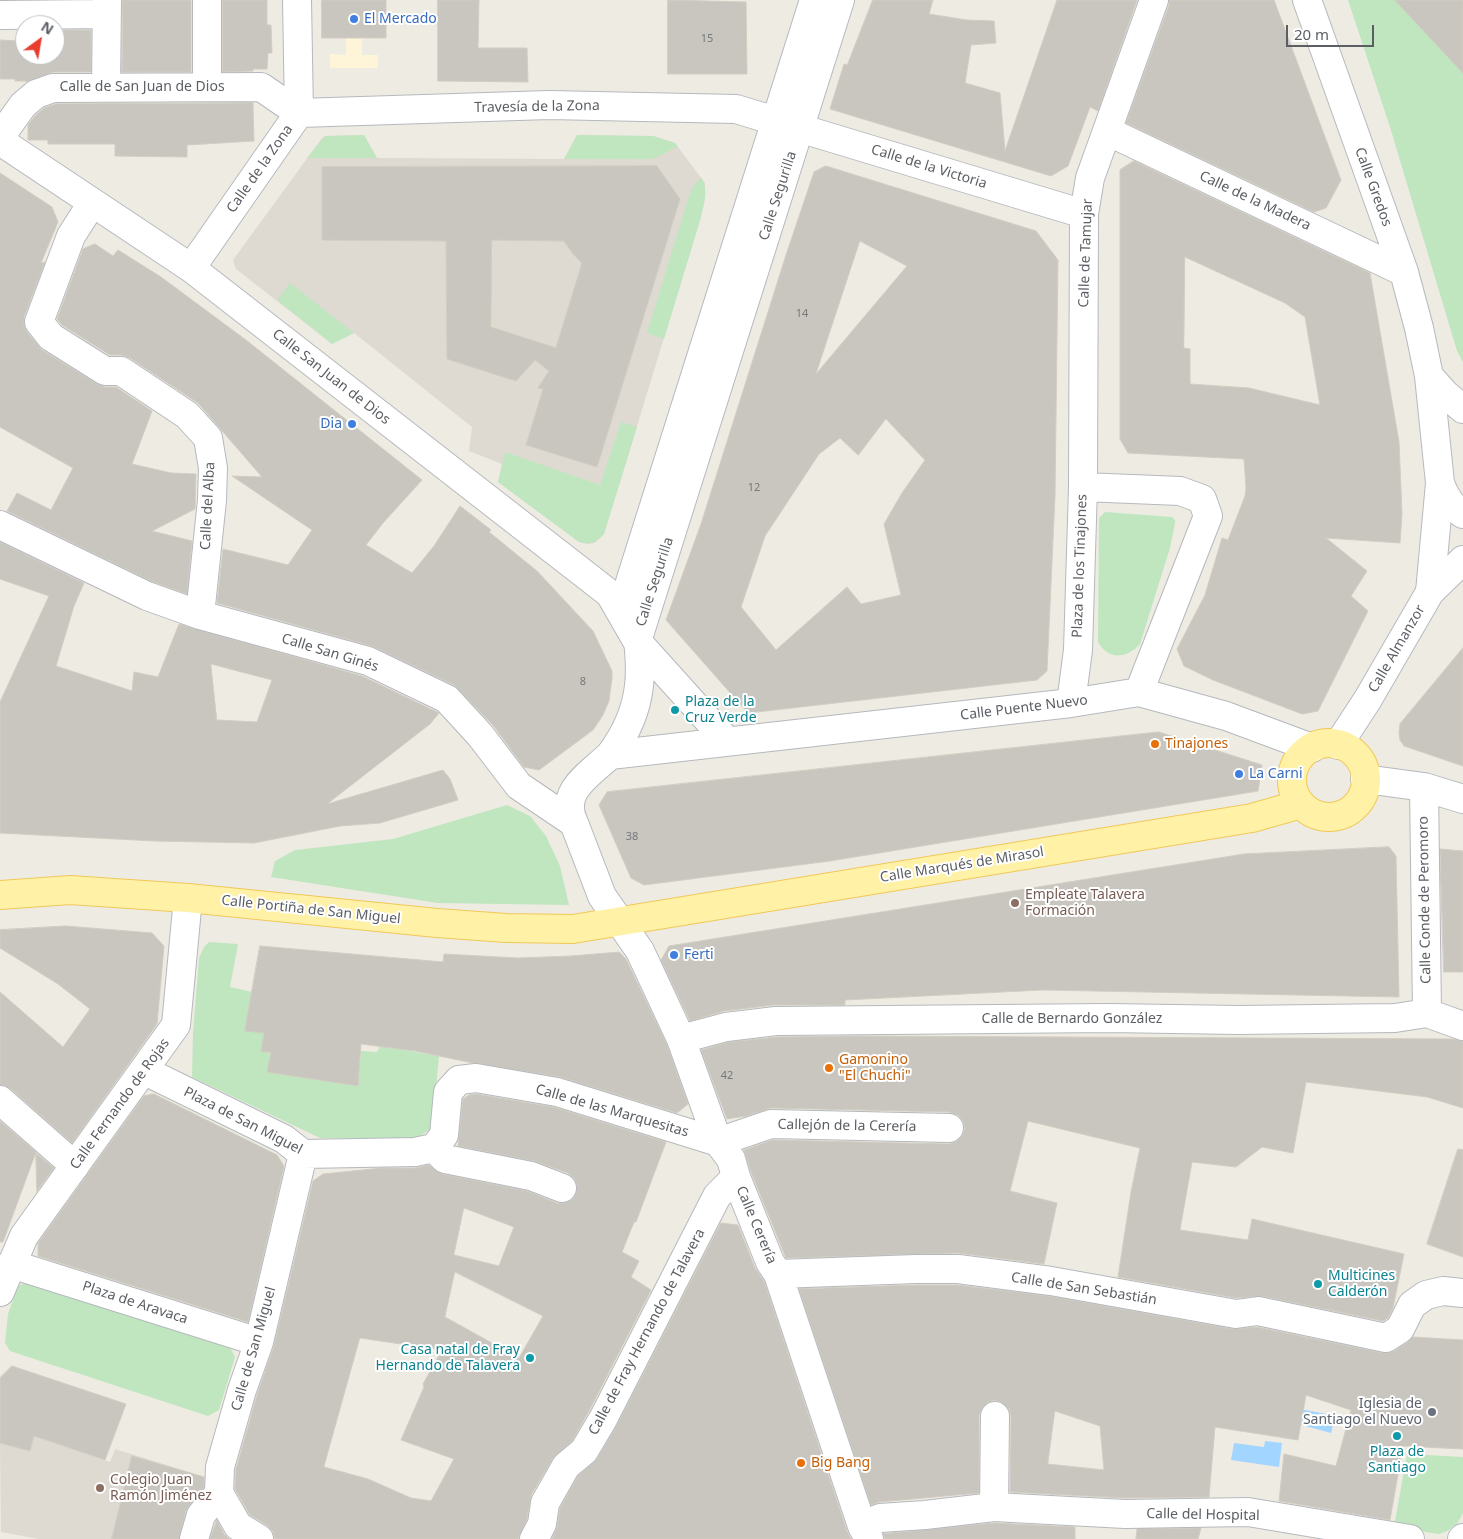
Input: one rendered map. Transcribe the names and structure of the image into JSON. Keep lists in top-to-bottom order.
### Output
{
  "streets": {
    "main road": ["Calle Marqués de Mirasol", "Calle Portiña de San Miguel"],
    "street": [
      "Calle de San Juan de Dios",
      "Travesía de la Zona",
      "Calle de la Victoria",
      "Calle de la Zona",
      "Calle Gredos",
      "Calle Segurilla",
      "Calle de la Madera",
      "Calle de Tamujar",
      "Calle San Juan de Dios",
      "Calle del Alba",
      "Plaza de los Tinajones",
      "Calle Almanzor",
      "Calle San Ginés",
      "Calle Puente Nuevo",
      "Calle Conde de Peromoro",
      "Calle de Bernardo González",
      "Calle Fernando de Rojas",
      "Calle de las Marquesitas",
      "Plaza de San Miguel",
      "Callejón de la Cerería",
      "Calle Cerería",
      "Calle de San Sebastián",
      "Plaza de Aravaca",
      "Calle de Fray Hernando de Talavera",
      "Calle de San Miguel",
      "Calle del Hospital"
    ]
  },
  "crossings": [
    ["Calle de San Juan de Dios", "Travesía de la Zona"],
    ["Calle de San Juan de Dios", "Calle de la Zona"],
    ["Travesía de la Zona", "Calle de la Victoria"],
    ["Travesía de la Zona", "Calle de la Zona"],
    ["Travesía de la Zona", "Calle Segurilla"],
    ["Calle de la Victoria", "Calle Segurilla"],
    ["Calle de la Victoria", "Calle de Tamujar"],
    ["Calle de la Zona", "Calle San Juan de Dios"],
    ["Calle Gredos", "Calle de la Madera"],
    ["Calle Gredos", "Calle Almanzor"],
    ["Calle Segurilla", "Calle San Juan de Dios"],
    ["Calle de la Madera", "Calle de Tamujar"],
    ["Calle de Tamujar", "Plaza de los Tinajones"],
    ["Calle San Juan de Dios", "Calle del Alba"],
    ["Calle del Alba", "Calle San Ginés"],
    ["Plaza de los Tinajones", "Calle Puente Nuevo"],
    ["Calle Almanzor", "Calle Puente Nuevo"],
    ["Calle Almanzor", "Calle Marqués de Mirasol"],
    ["Calle Puente Nuevo", "Calle Marqués de Mirasol"],
    ["Calle Marqués de Mirasol", "Calle Portiña de San Miguel"],
    ["Calle Marqués de Mirasol", "Calle Cerería"],
    ["Calle Conde de Peromoro", "Calle de Bernardo González"],
    ["Calle Portiña de San Miguel", "Calle Fernando de Rojas"],
    ["Calle Portiña de San Miguel", "Calle Cerería"],
    ["Calle de Bernardo González", "Calle Cerería"],
    ["Calle Fernando de Rojas", "Plaza de San Miguel"],
    ["Calle Fernando de Rojas", "Plaza de Aravaca"],
    ["Calle de las Marquesitas", "Plaza de San Miguel"],
    ["Calle de las Marquesitas", "Callejón de la Cerería"],
    ["Calle de las Marquesitas", "Calle Cerería"],
    ["Plaza de San Miguel", "Calle de San Miguel"],
    ["Callejón de la Cerería", "Calle Cerería"],
    ["Calle Cerería", "Calle de San Sebastián"],
    ["Calle Cerería", "Calle de Fray Hernando de Talavera"],
    ["Calle Cerería", "Calle del Hospital"],
    ["Plaza de Aravaca", "Calle de San Miguel"]
  ],
  "places": [
    "El Mercado",
    "Dia",
    "Plaza de la Cruz Verde",
    "Tinajones",
    "La Carni",
    "Empleate Talavera Formación",
    "Ferti",
    "Gamonino \"El Chuchi\"",
    "Multicines Calderón",
    "Casa natal de Fray Hernando de Talavera",
    "Iglesia de Santiago el Nuevo",
    "Plaza de Santiago",
    "Big Bang",
    "Colegio Juan Ramón Jiménez"
  ],
  "house_numbers": [
    "15",
    "14",
    "12",
    "8",
    "38",
    "42"
  ],
  "scale_bar": "20 m",
  "north": "top right"
}
